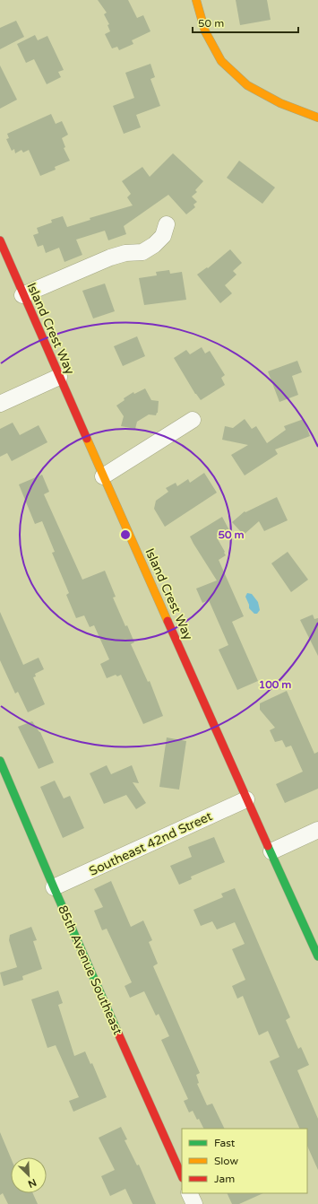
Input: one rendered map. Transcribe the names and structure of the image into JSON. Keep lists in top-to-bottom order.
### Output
{
  "streets": {
    "main road": ["Island Crest Way", "85th Avenue Southeast"],
    "street": ["Southeast 42nd Street"]
  },
  "crossings": [
    ["Island Crest Way", "Southeast 42nd Street"],
    ["Southeast 42nd Street", "85th Avenue Southeast"]
  ],
  "legend": ["Fast", "Slow", "Jam"],
  "scale_bar": "50 m",
  "north": "bottom right",
  "rings": ["50 m", "100 m"]
}
